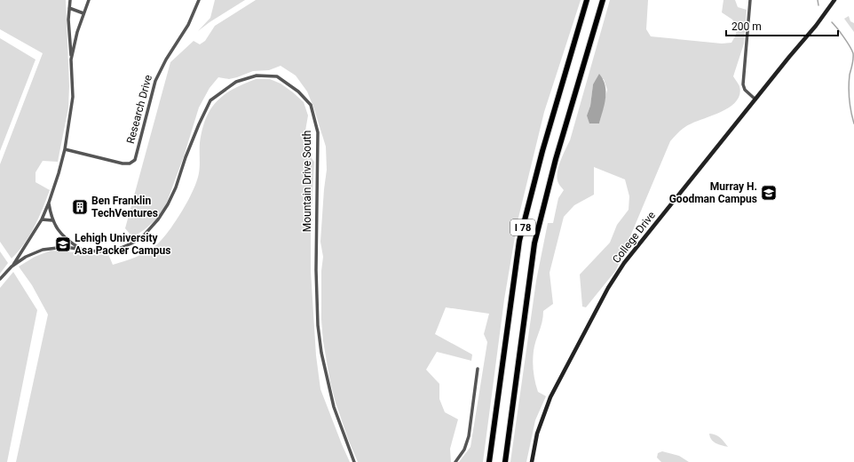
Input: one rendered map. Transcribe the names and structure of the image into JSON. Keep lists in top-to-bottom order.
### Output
{
  "streets": {
    "highway": ["I 78"],
    "street": ["Research Drive", "Mountain Drive South", "College Drive"]
  },
  "places": {
    "school or university": ["Murray H. Goodman Campus", "Lehigh University Asa Packer Campus"],
    "building": ["Ben Franklin TechVentures"]
  },
  "scale_bar": "200 m"
}
